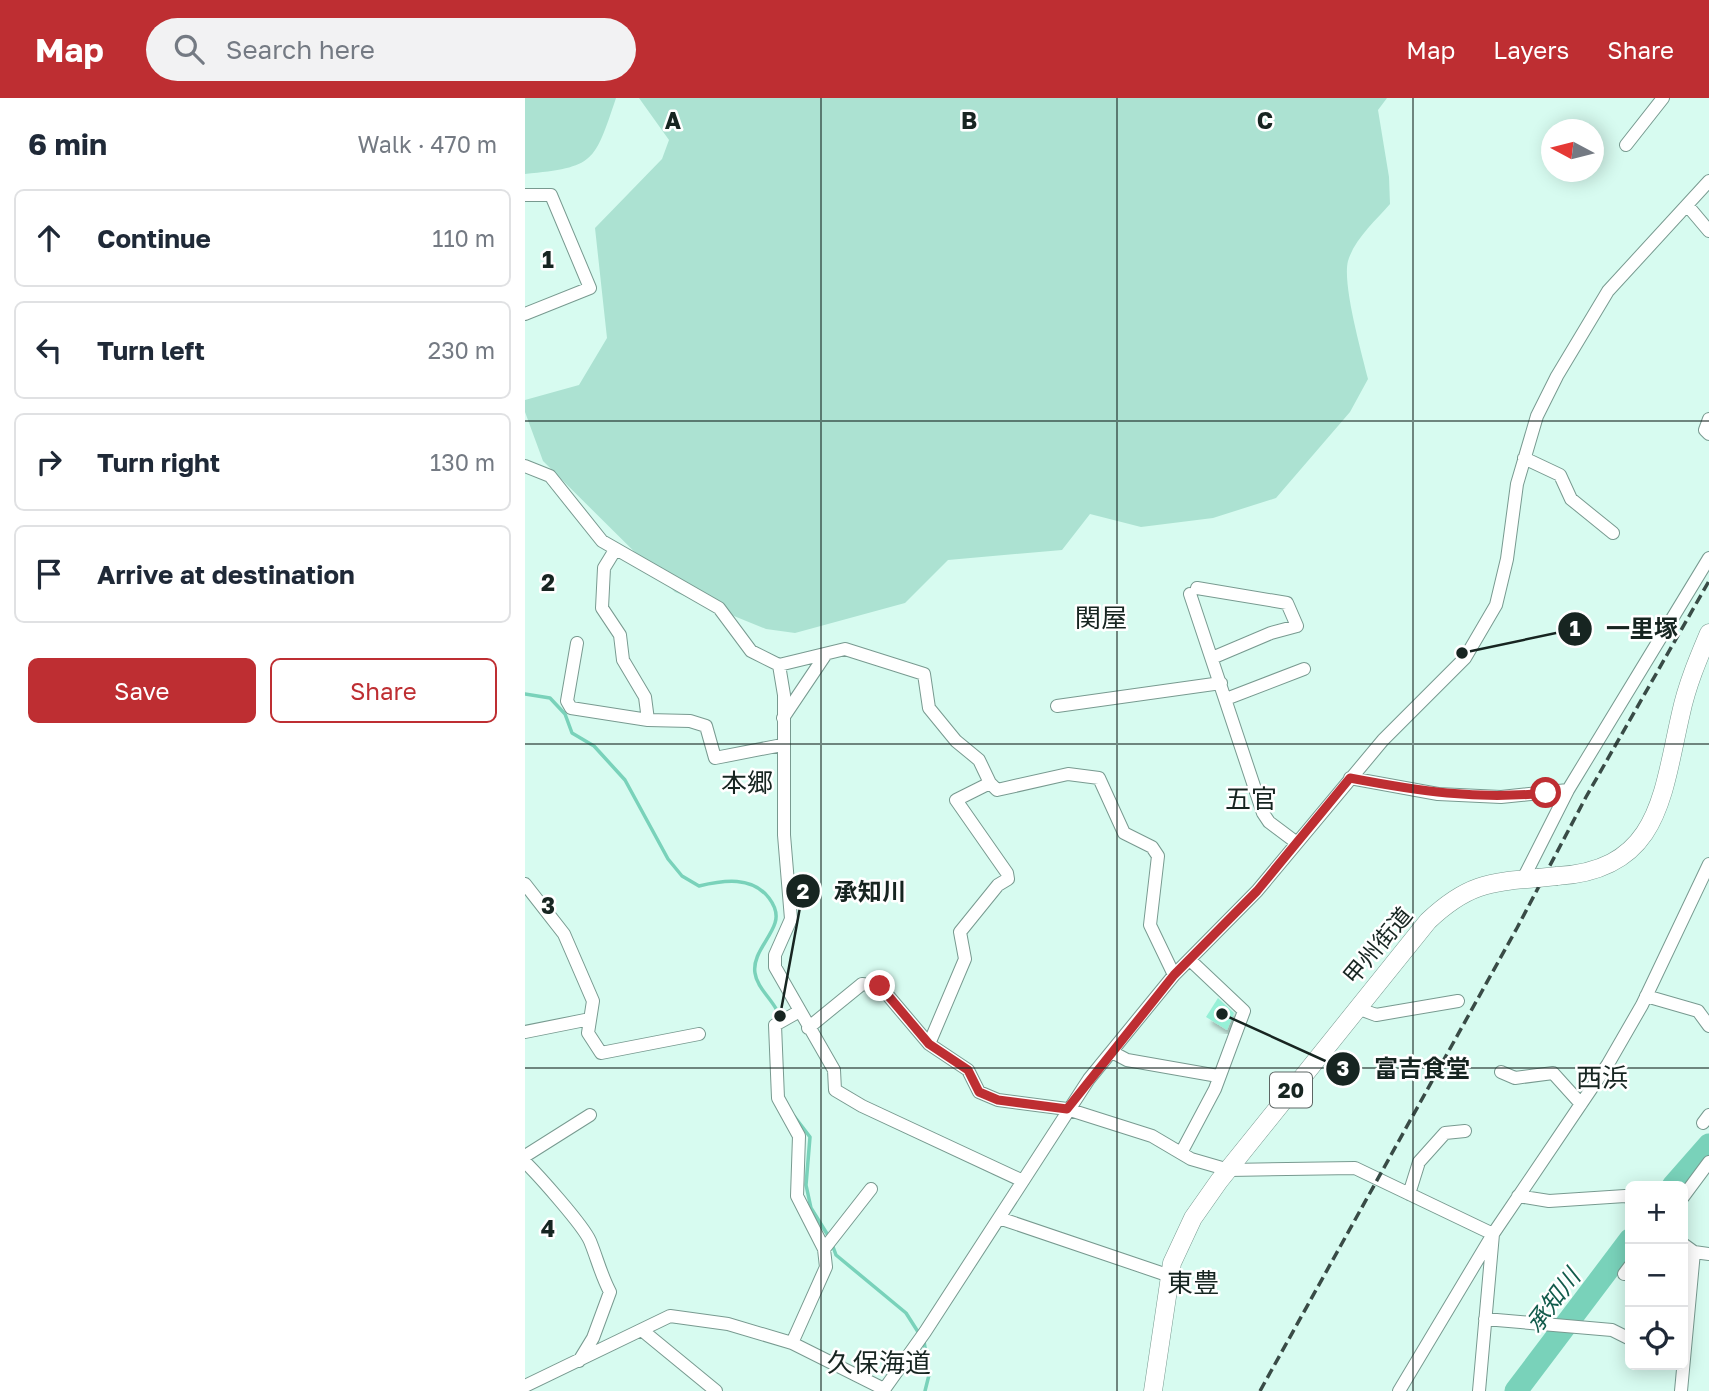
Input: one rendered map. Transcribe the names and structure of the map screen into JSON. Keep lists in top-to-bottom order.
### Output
{
  "streets": {
    "highway": ["甲州街道", "20"]
  },
  "districts": [
    "関屋",
    "本郷",
    "五官",
    "西浜",
    "東豊",
    "久保海道"
  ],
  "water": ["承知川"],
  "places": ["一里塚", "富吉食堂", "承知川"],
  "north": "left",
  "page": {
    "header": "Map",
    "search": "Search here",
    "nav": ["Map", "Layers", "Share"],
    "heading": ["6 min", "Walk · 470 m"],
    "list": [
      ["Continue", "110 m"],
      ["Turn left", "230 m"],
      ["Turn right", "130 m"],
      "Arrive at destination"
    ],
    "buttons": ["Save", "Share"],
    "map_buttons": ["+", "−"]
  },
  "grid": {
    "columns": ["A", "B", "C"],
    "rows": [
      "1",
      "2",
      "3",
      "4"
    ]
  }
}
